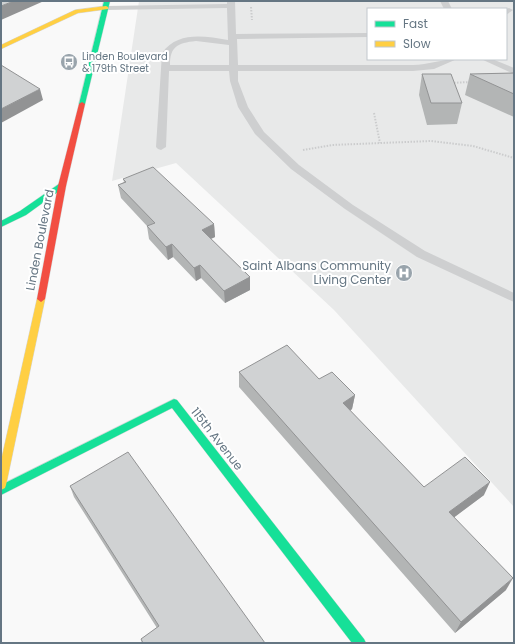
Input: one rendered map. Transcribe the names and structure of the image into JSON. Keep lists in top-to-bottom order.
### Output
{
  "streets": {
    "main road": ["Linden Boulevard", "115th Avenue"]
  },
  "places": {
    "bus stop": ["Linden Boulevard & 179th Street"],
    "hospital": ["Saint Albans Community Living Center"]
  },
  "legend": ["Fast", "Slow"]
}
